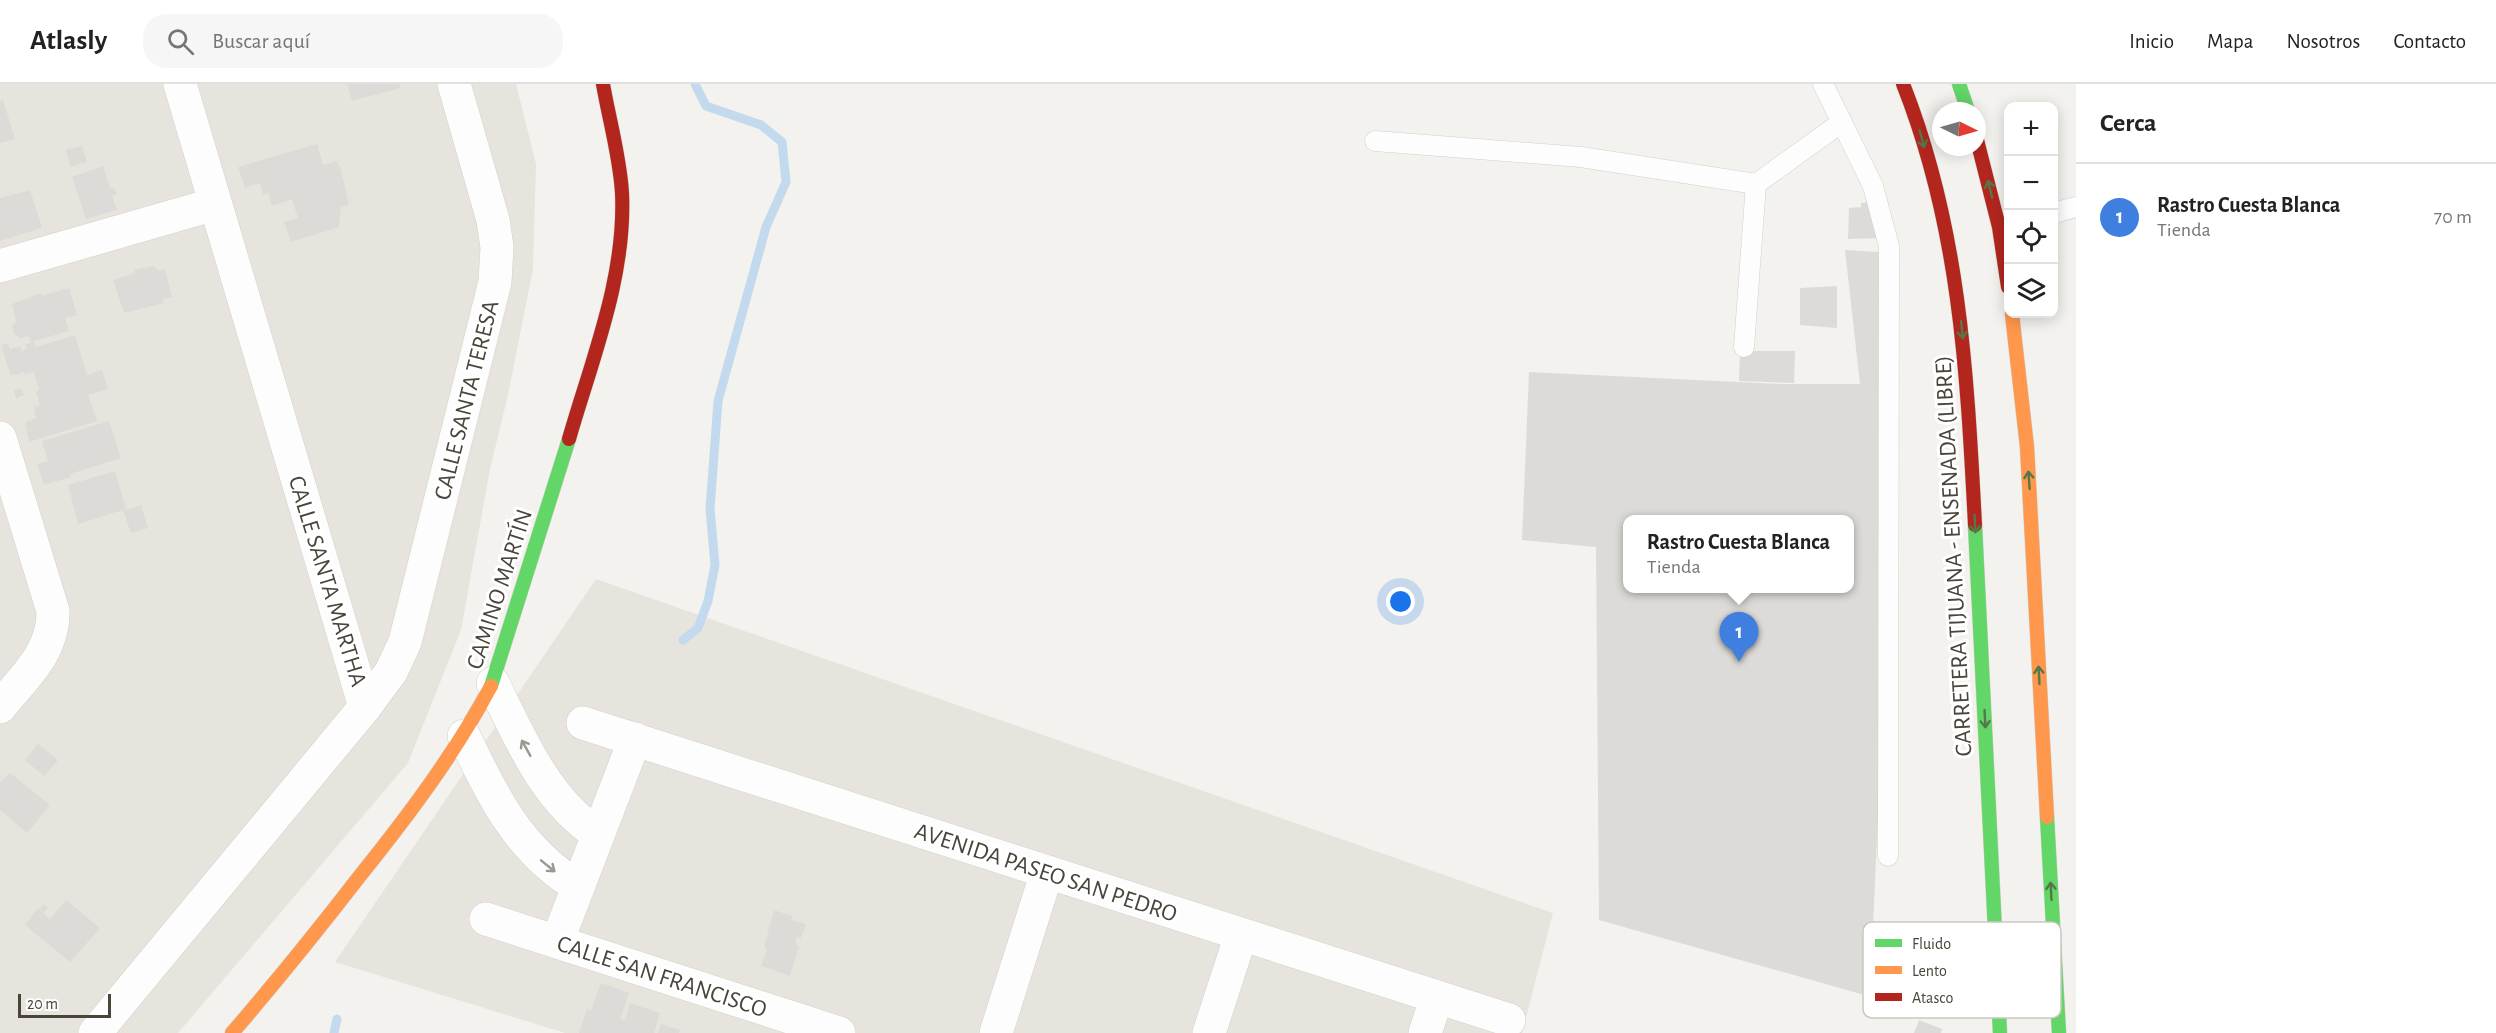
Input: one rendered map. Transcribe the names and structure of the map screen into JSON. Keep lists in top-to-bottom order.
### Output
{
  "streets": {
    "main road": ["CARRETERA TIJUANA - ENSENADA (LIBRE)", "CAMINO MARTÍN"],
    "street": [
      "CALLE SANTA TERESA",
      "CALLE SANTA MARTHA",
      "AVENIDA PASEO SAN PEDRO",
      "CALLE SAN FRANCISCO"
    ]
  },
  "crossings": [
    ["CALLE SANTA TERESA", "CALLE SANTA MARTHA"]
  ],
  "legend": ["Fluido", "Lento", "Atasco"],
  "scale_bar": "20 m",
  "north": "right",
  "page": {
    "header": "Atlasly",
    "search": "Buscar aquí",
    "nav": [
      "Inicio",
      "Mapa",
      "Nosotros",
      "Contacto"
    ],
    "heading": "Cerca",
    "map_buttons": ["+", "−"],
    "list": [
      {
        "mark": "1",
        "name": "Rastro Cuesta Blanca",
        "note": "Tienda",
        "value": "70 m"
      }
    ],
    "popup": ["Rastro Cuesta Blanca", "Tienda"],
    "pins": "1",
    "scale": "20 m"
  }
}
